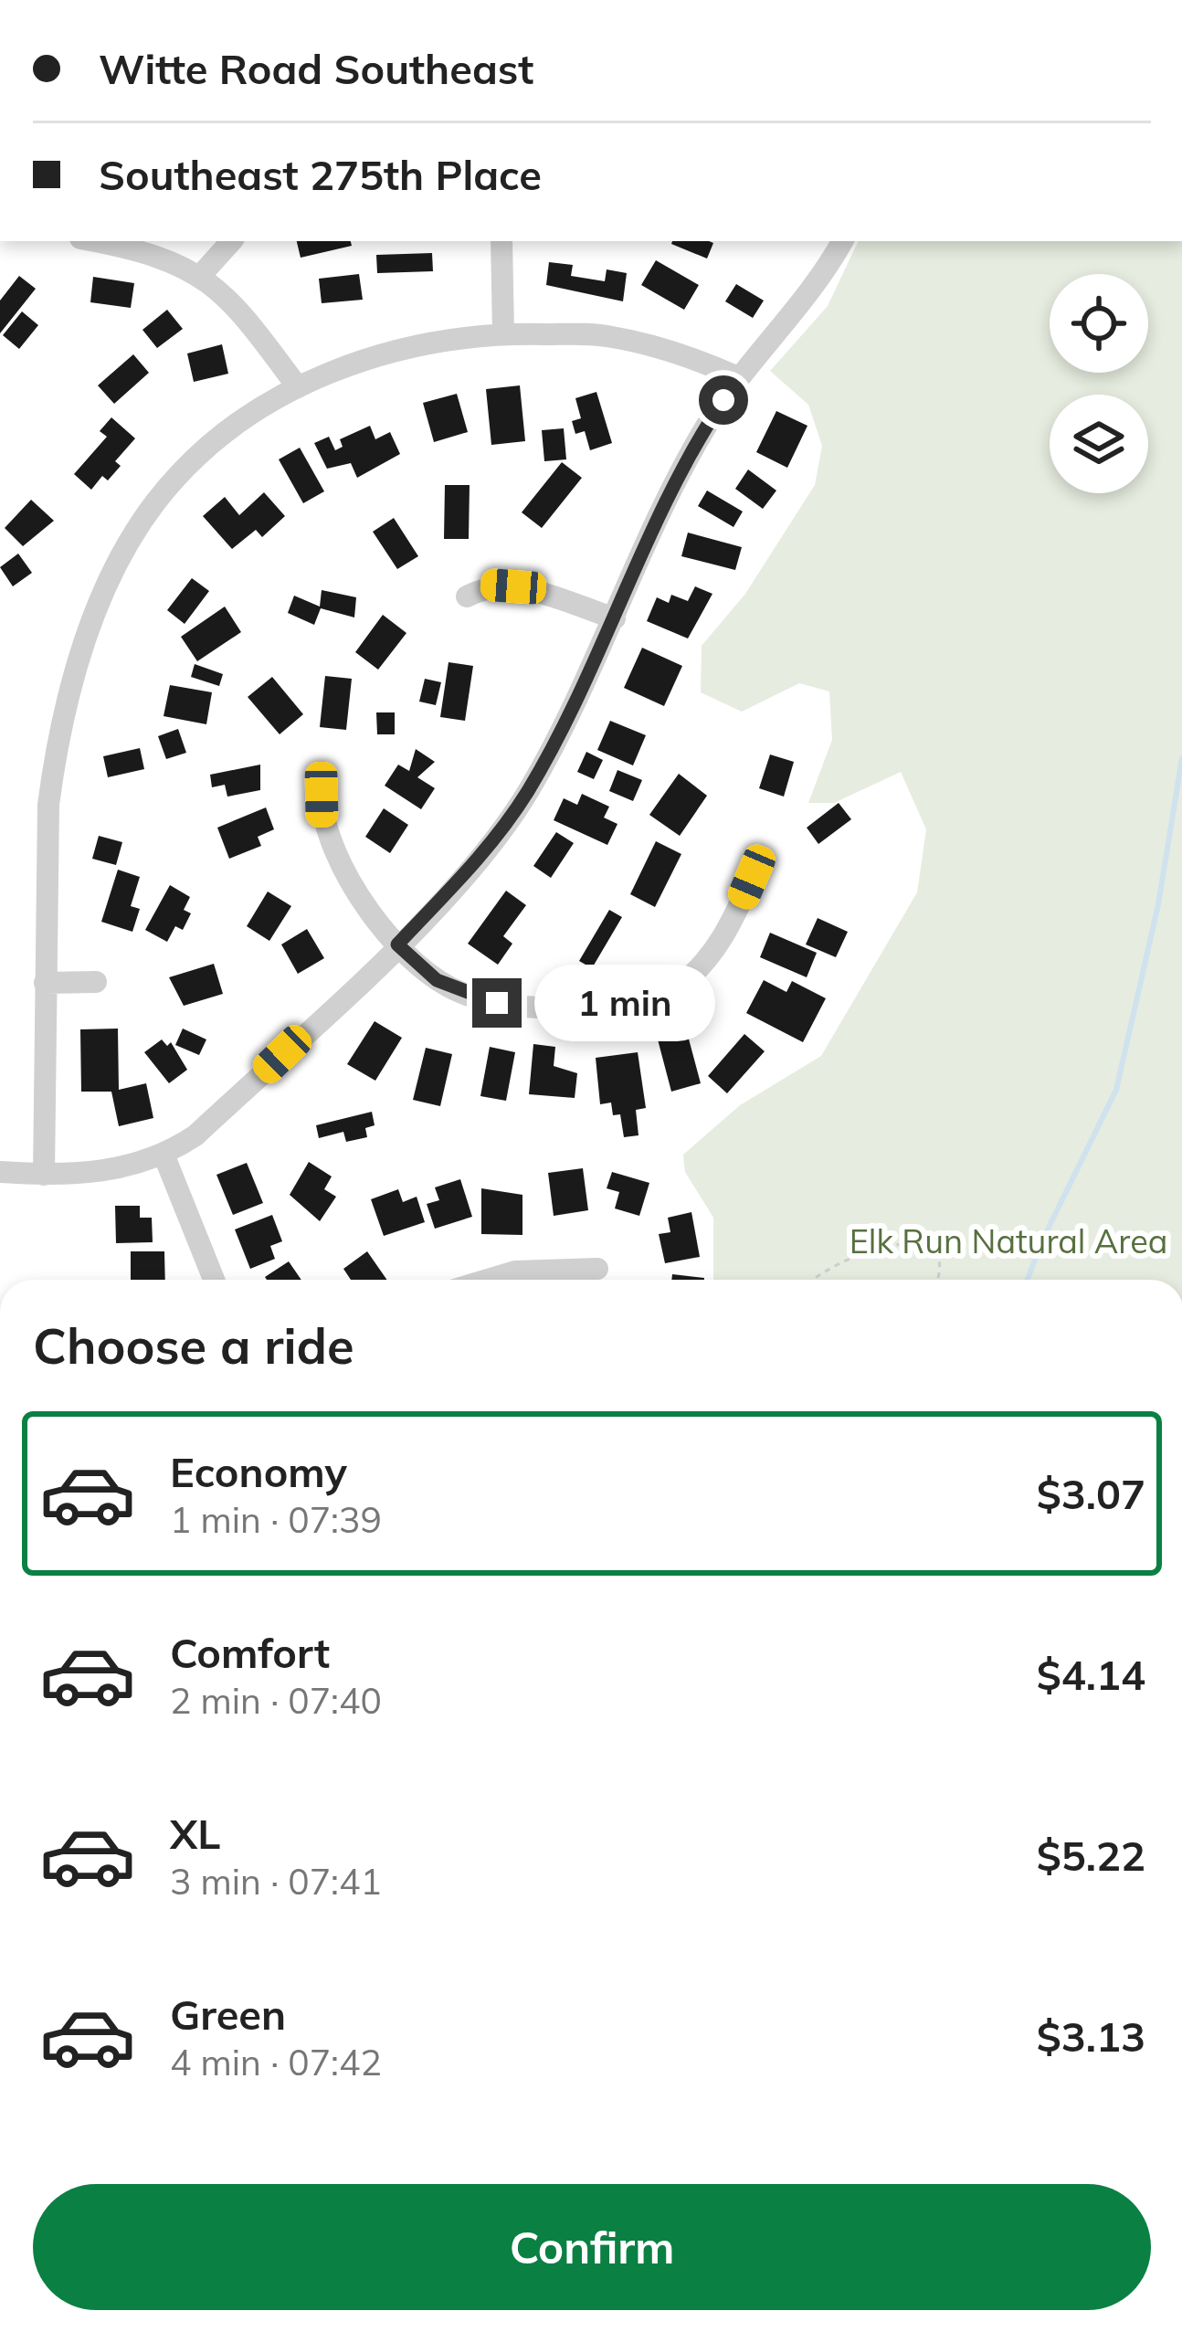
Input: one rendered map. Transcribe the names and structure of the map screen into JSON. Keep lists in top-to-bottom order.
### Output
{
  "parks": ["Elk Run Natural Area"],
  "page": {
    "banner": ["Witte Road Southeast", "Southeast 275th Place"],
    "bubble": "1 min",
    "heading": "Choose a ride",
    "list": [
      {
        "name": "Economy",
        "note": "1 min · 07:39",
        "value": "$3.07"
      },
      {
        "name": "Comfort",
        "note": "2 min · 07:40",
        "value": "$4.14"
      },
      {
        "name": "XL",
        "note": "3 min · 07:41",
        "value": "$5.22"
      },
      {
        "name": "Green",
        "note": "4 min · 07:42",
        "value": "$3.13"
      }
    ],
    "buttons": "Confirm"
  }
}
